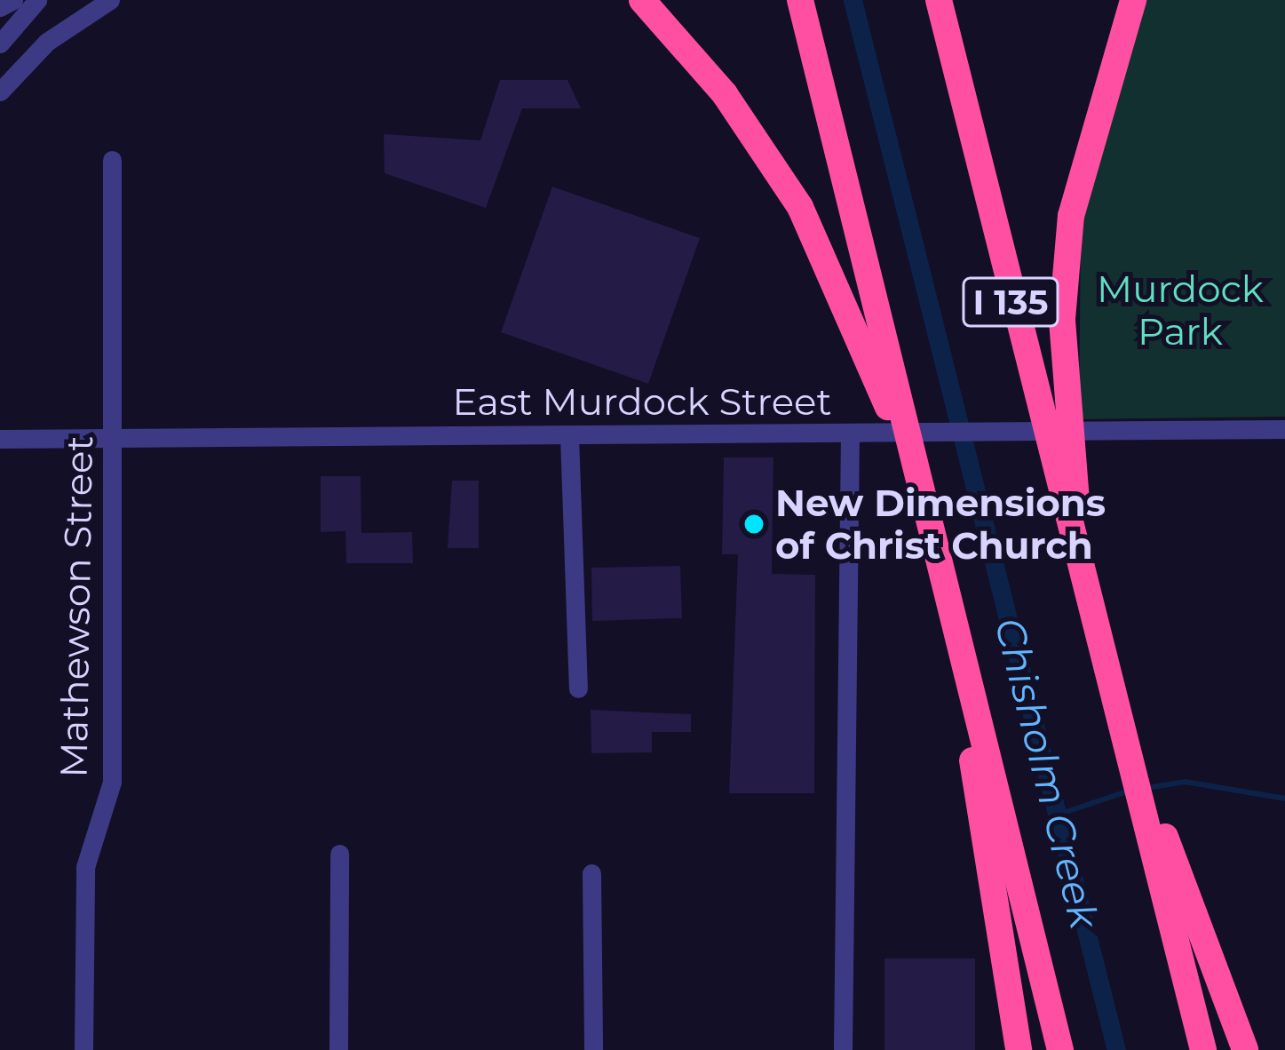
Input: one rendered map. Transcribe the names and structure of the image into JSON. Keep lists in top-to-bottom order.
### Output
{
  "streets": {
    "highway": ["I 135"],
    "street": ["East Murdock Street", "Mathewson Street"]
  },
  "crossings": [
    ["East Murdock Street", "Mathewson Street"]
  ],
  "water": ["Chisholm Creek"],
  "parks": ["Murdock Park"],
  "places": ["New Dimensions of Christ Church"]
}
